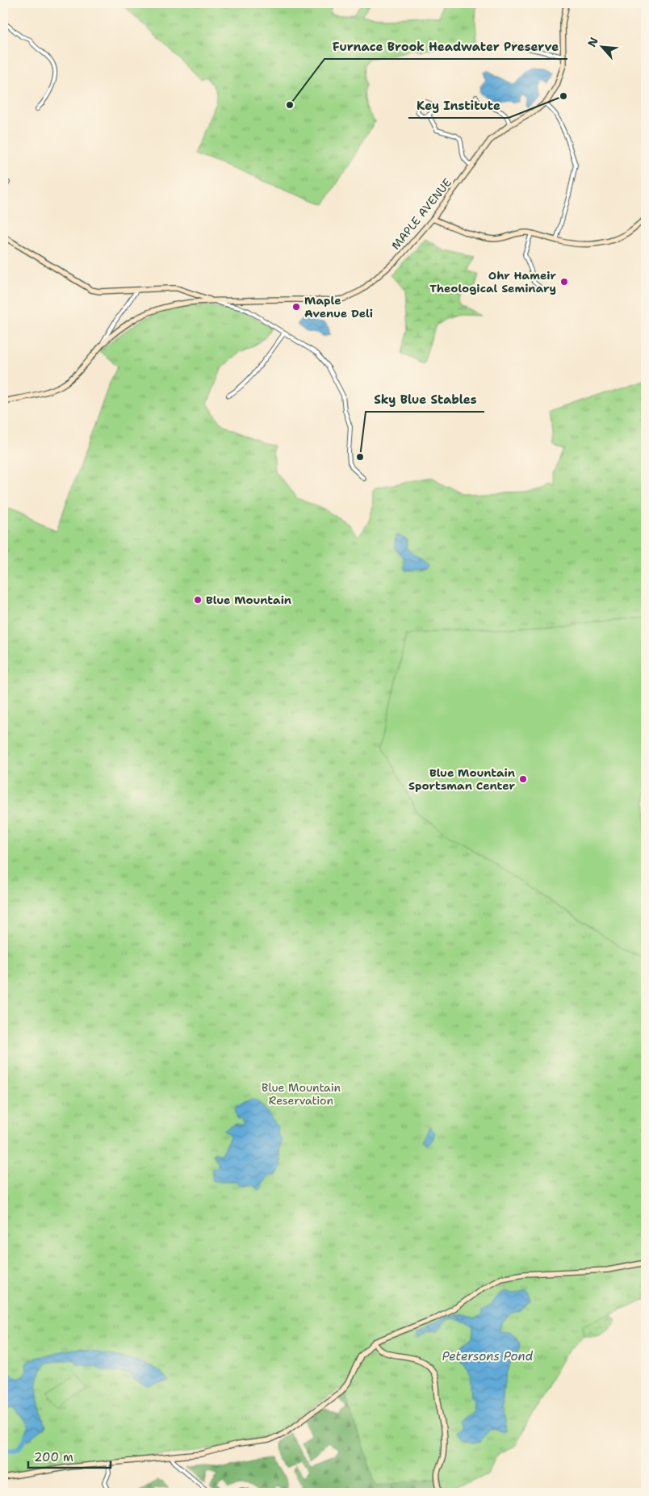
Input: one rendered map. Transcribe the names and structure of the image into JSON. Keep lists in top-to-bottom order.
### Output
{
  "streets": {
    "street": ["MAPLE AVENUE"]
  },
  "water": ["Petersons Pond"],
  "parks": ["Blue Mountain Reservation"],
  "places": [
    "Key Institute",
    "Furnace Brook Headwater Preserve",
    "Ohr Hameir Theological Seminary",
    "Maple Avenue Deli",
    "Sky Blue Stables",
    "Blue Mountain",
    "Blue Mountain Sportsman Center"
  ],
  "scale_bar": "200 m",
  "north": "top left"
}
